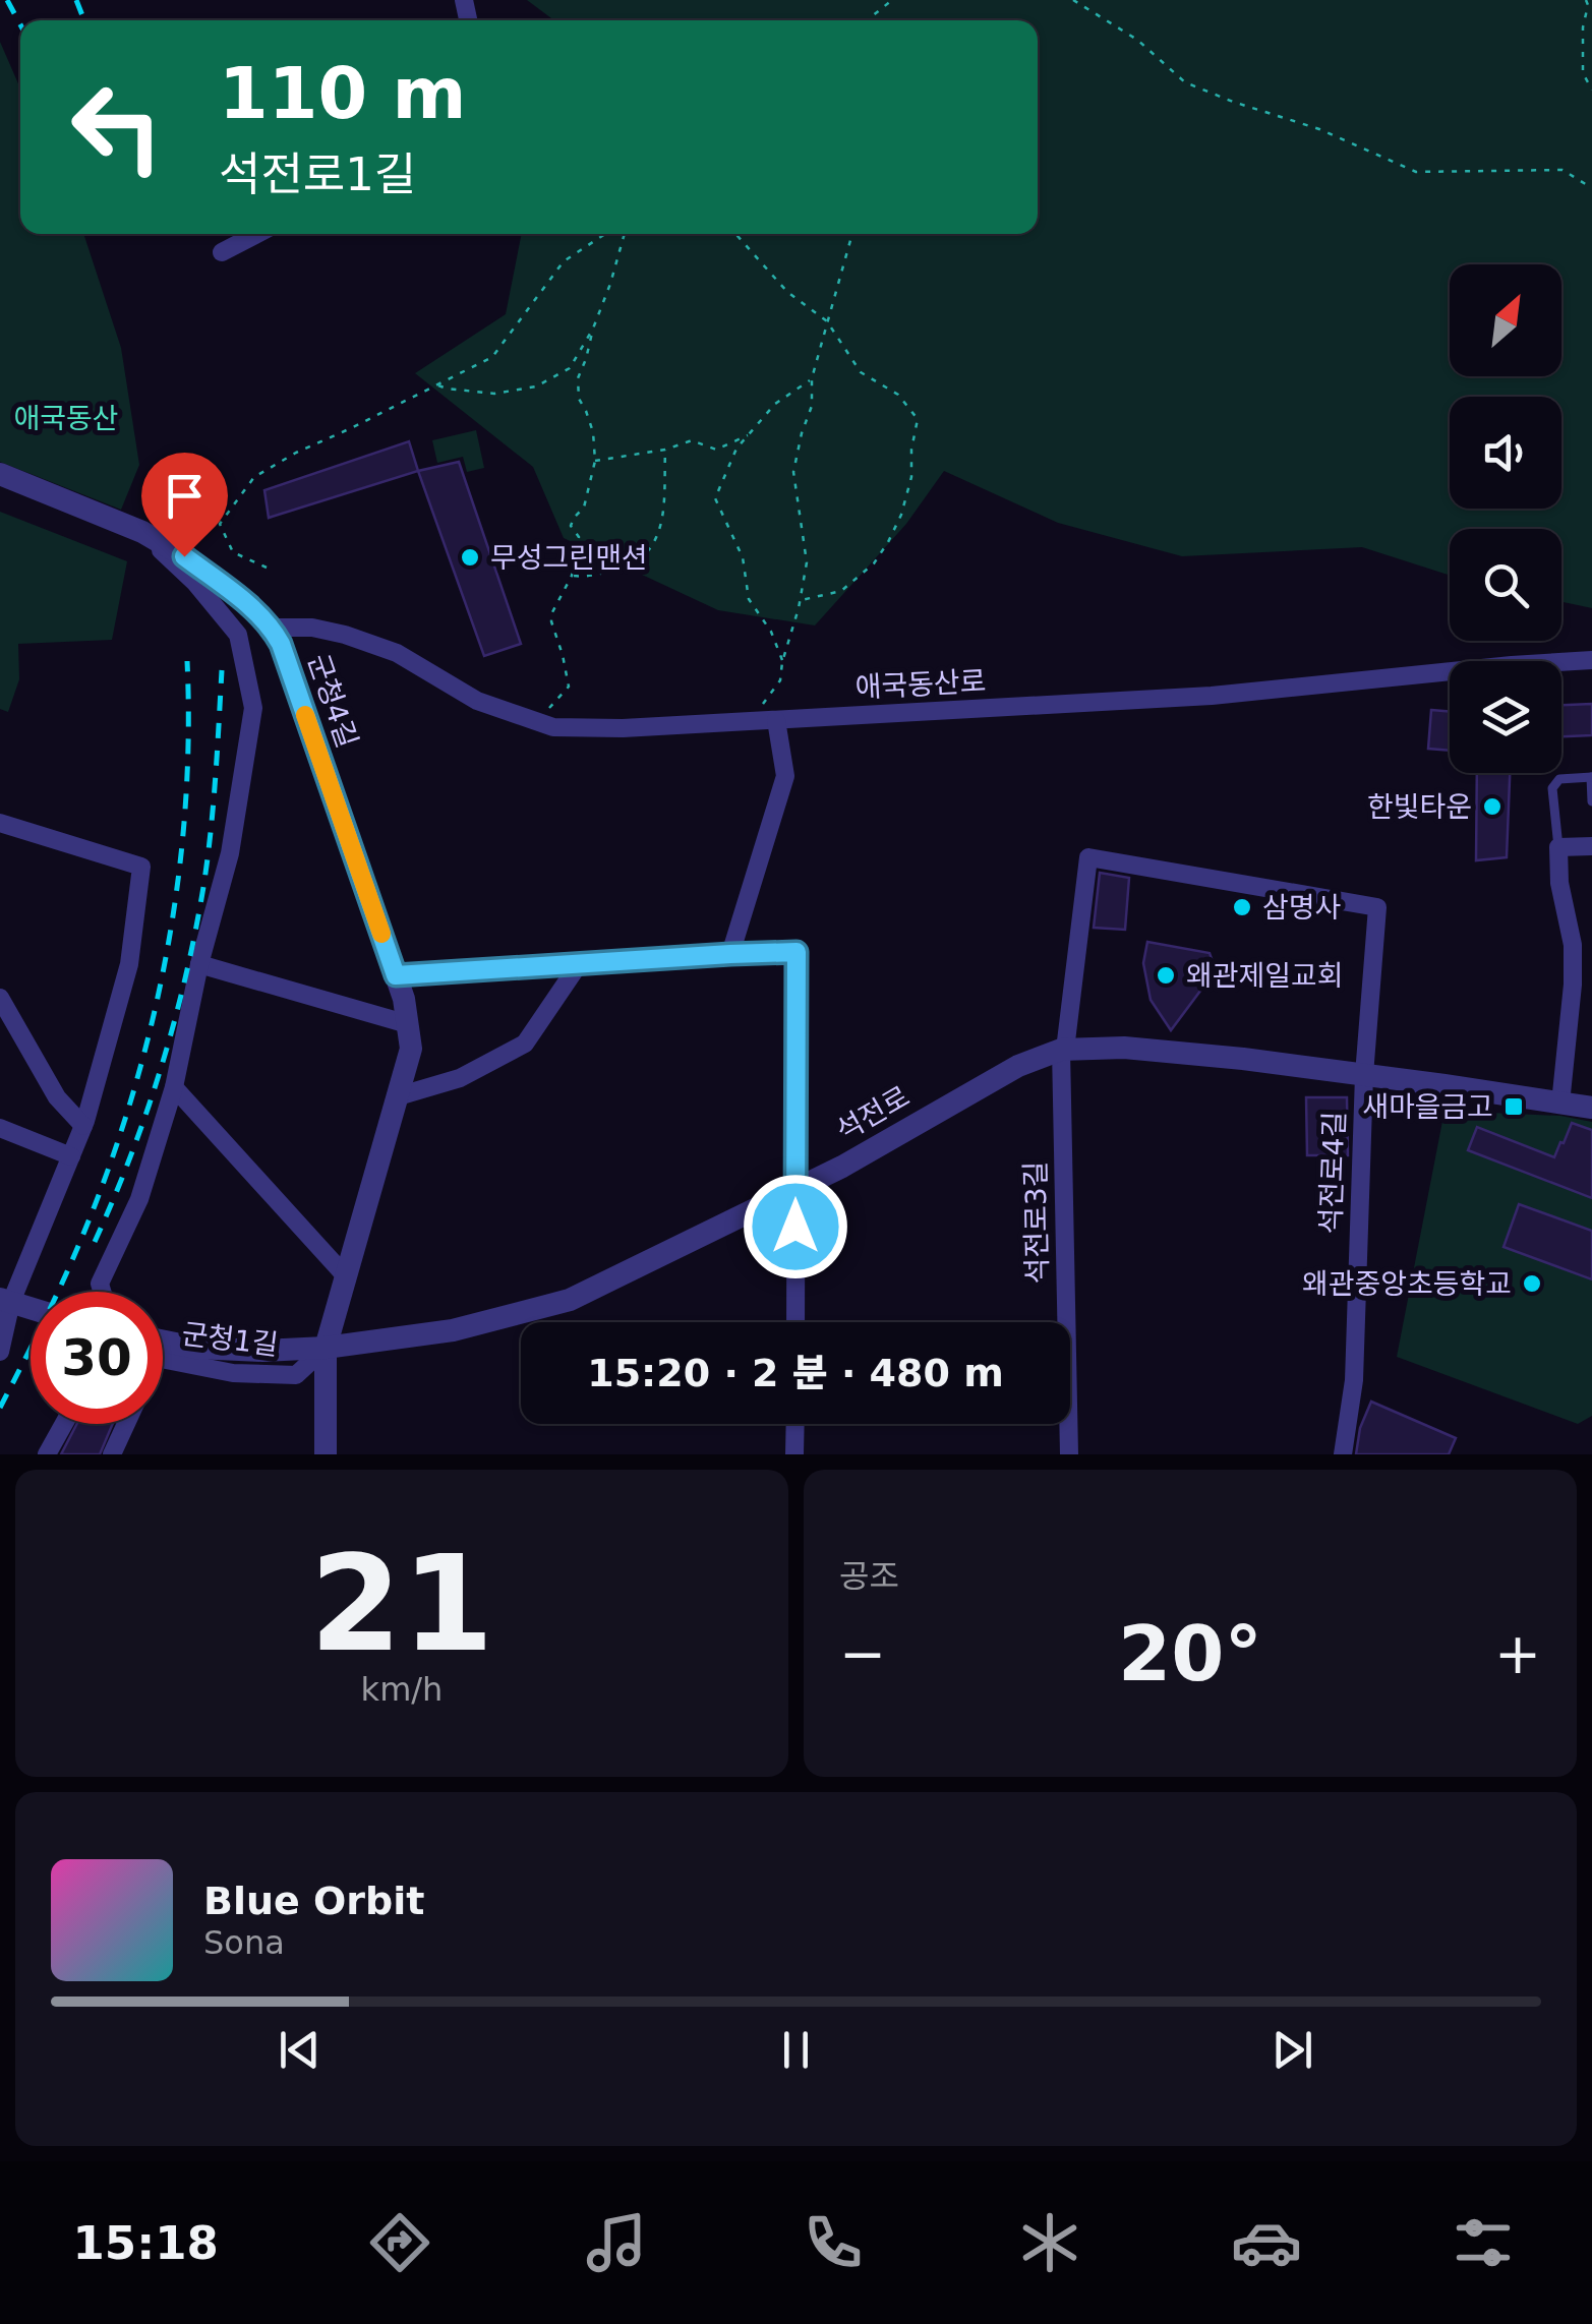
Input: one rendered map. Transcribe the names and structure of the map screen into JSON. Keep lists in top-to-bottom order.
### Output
{
  "streets": {
    "street": [
      "애국동산로",
      "군청4길",
      "석전로",
      "석전로4길",
      "석전로3길",
      "군청1길"
    ]
  },
  "crossings": [
    ["애국동산로", "군청4길"],
    ["군청4길", "석전로"],
    ["군청4길", "군청1길"],
    ["석전로", "석전로4길"],
    ["석전로", "석전로3길"],
    ["석전로", "군청1길"],
    ["석전로4길", "석전로3길"]
  ],
  "parks": ["애국동산"],
  "places": {
    "other": [
      "무성그린맨션",
      "한빛타운",
      "삼명사",
      "왜관제일교회",
      "왜관중앙초등학교"
    ],
    "transit": ["새마을금고"]
  },
  "north": "top right",
  "page": {
    "turn": ["110 m", "석전로1길"],
    "limit": "30",
    "trip": "15:20 · 2 분 · 480 m",
    "tile": [
      ["21", "km/h"],
      "공조"
    ],
    "heat": ["−", "20°", "+"],
    "song": ["Blue Orbit", "Sona"],
    "tabs": "15:18"
  }
}
